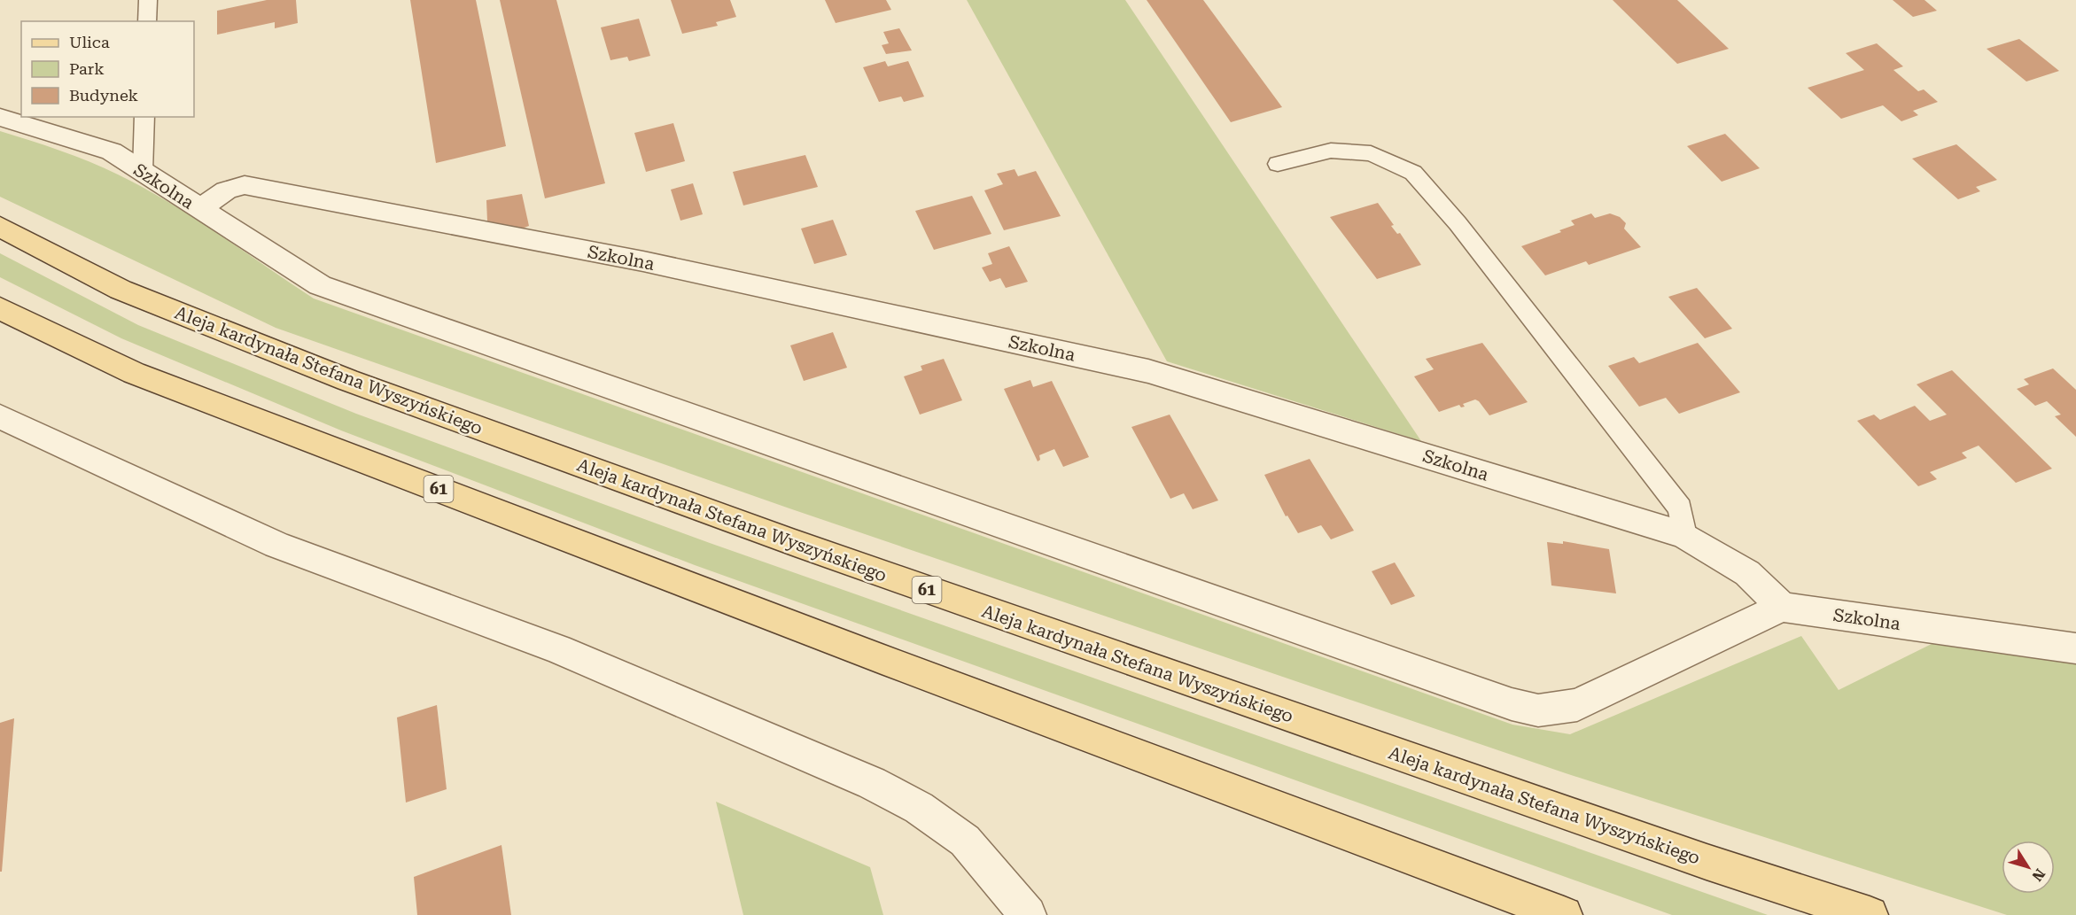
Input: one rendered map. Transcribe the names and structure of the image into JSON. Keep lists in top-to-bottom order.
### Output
{
  "streets": {
    "main road": ["Aleja kardynała Stefana Wyszyńskiego", "61"],
    "street": ["Szkolna"]
  },
  "legend": ["Ulica", "Park", "Budynek"],
  "north": "bottom right"
}
